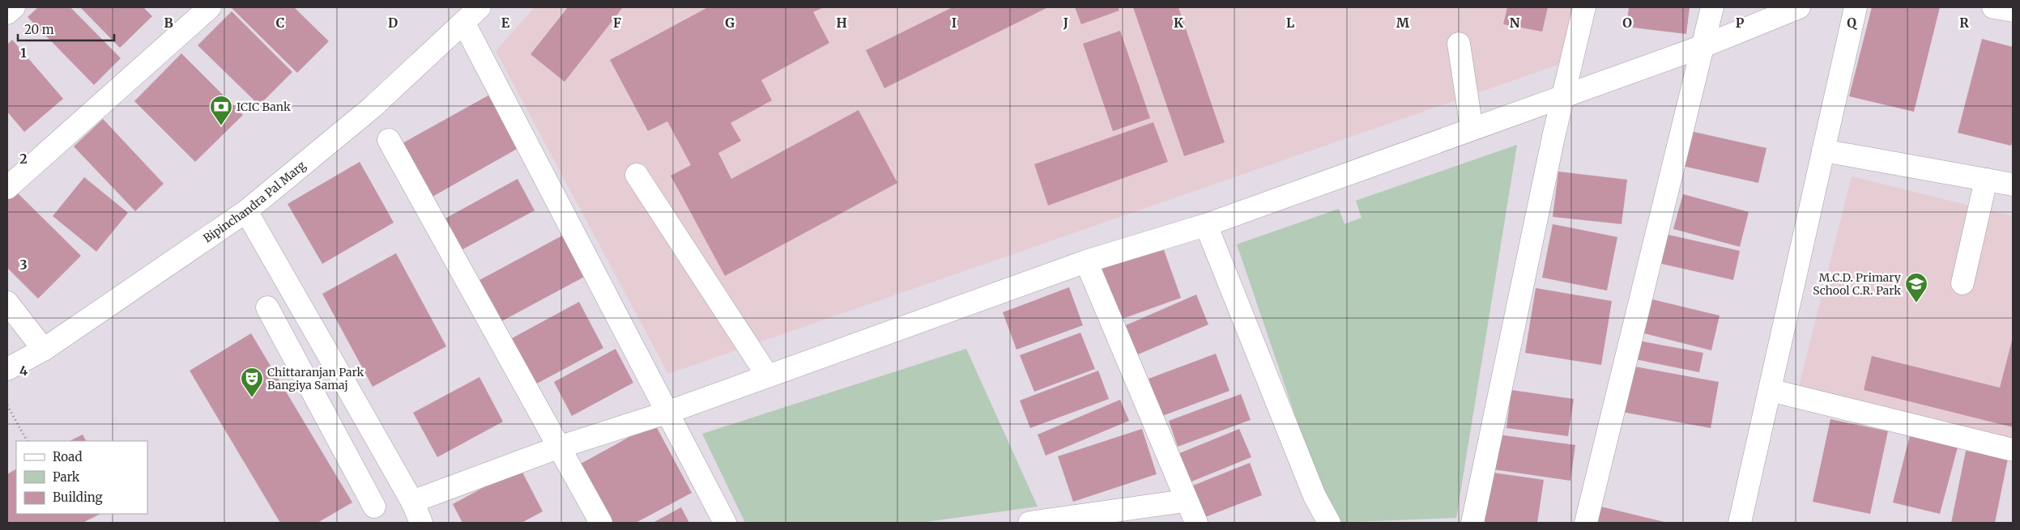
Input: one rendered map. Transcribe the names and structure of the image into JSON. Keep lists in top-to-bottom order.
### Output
{
  "streets": {
    "street": ["Bipinchandra Pal Marg"]
  },
  "places": {
    "bank": ["ICIC Bank"],
    "school or university": ["M.C.D. Primary School C.R. Park"],
    "theatre": ["Chittaranjan Park Bangiya Samaj"]
  },
  "legend": ["Road", "Park", "Building"],
  "scale_bar": "20 m",
  "grid": {
    "columns": [
      "B",
      "C",
      "D",
      "E",
      "F",
      "G",
      "H",
      "I",
      "J",
      "K",
      "L",
      "M",
      "N",
      "O",
      "P",
      "Q",
      "R"
    ],
    "rows": [
      "1",
      "2",
      "3",
      "4"
    ]
  }
}
